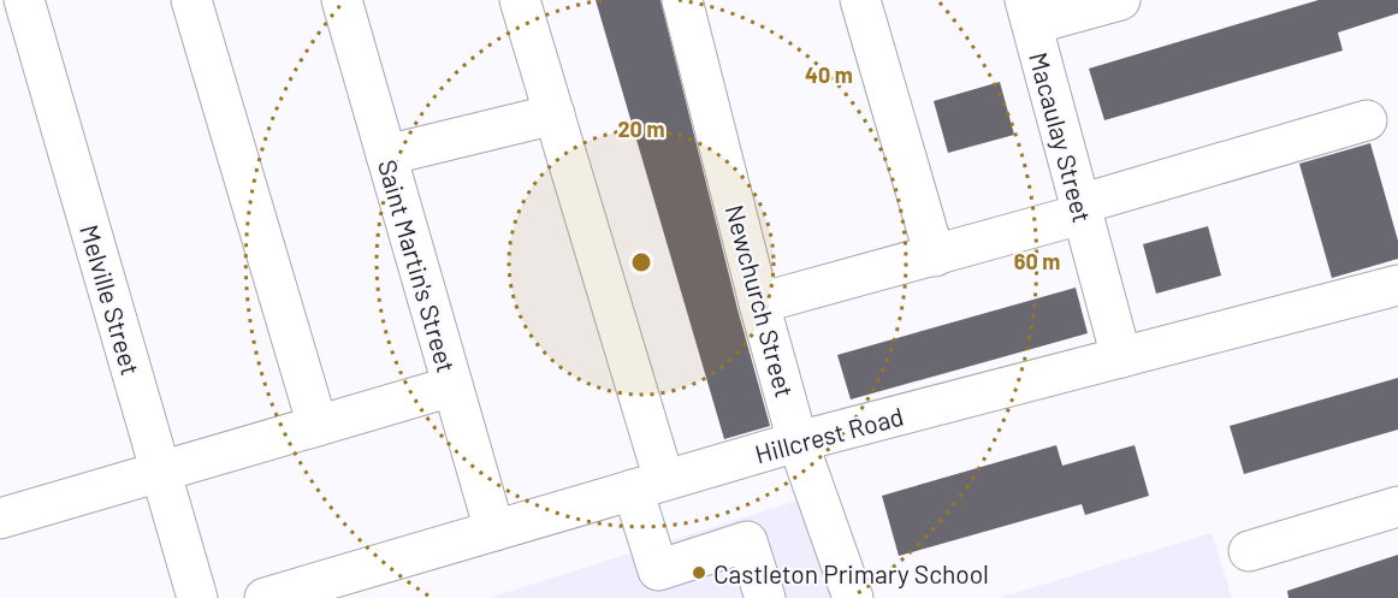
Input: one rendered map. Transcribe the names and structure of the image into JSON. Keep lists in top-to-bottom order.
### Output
{
  "streets": {
    "street": [
      "Macaulay Street",
      "Saint Martin's Street",
      "Melville Street",
      "Newchurch Street",
      "Hillcrest Road"
    ]
  },
  "crossings": [
    ["Macaulay Street", "Hillcrest Road"],
    ["Saint Martin's Street", "Hillcrest Road"],
    ["Newchurch Street", "Hillcrest Road"]
  ],
  "places": ["Castleton Primary School"],
  "rings": ["40 m", "20 m", "60 m"]
}
